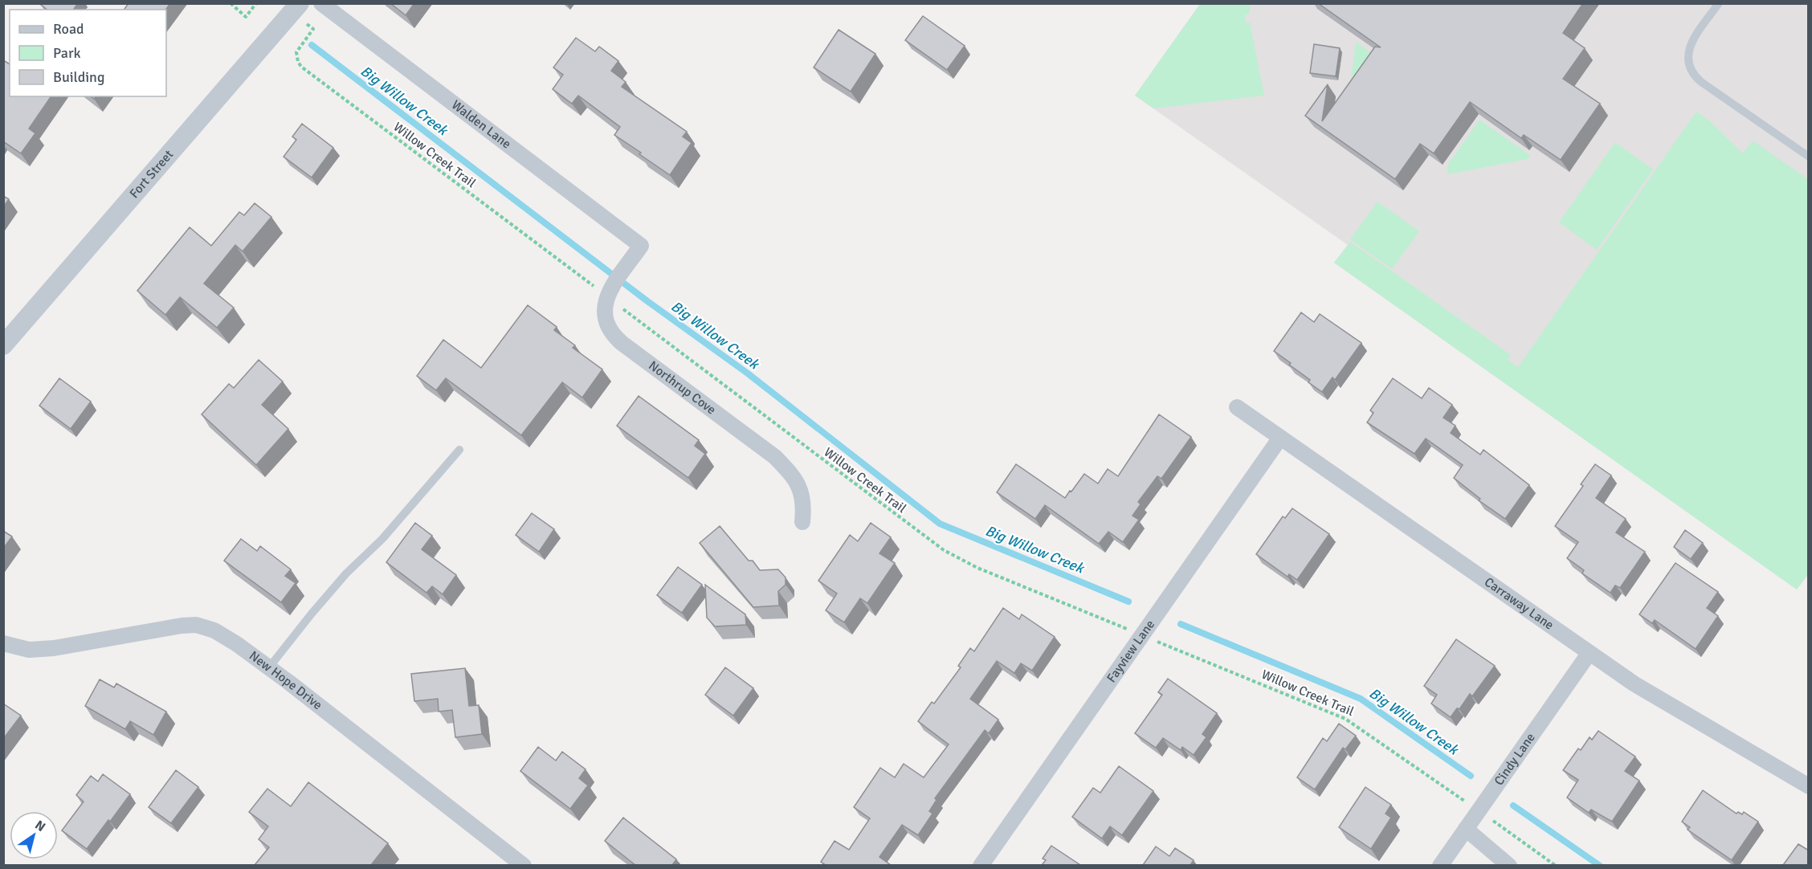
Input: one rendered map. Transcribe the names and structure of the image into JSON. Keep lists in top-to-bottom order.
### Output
{
  "streets": {
    "street": [
      "Walden Lane",
      "Fort Street",
      "Northrup Cove",
      "Carraway Lane",
      "Fayview Lane",
      "New Hope Drive",
      "Cindy Lane"
    ],
    "path": ["Willow Creek Trail"]
  },
  "crossings": [
    ["Walden Lane", "Northrup Cove"],
    ["Willow Creek Trail", "Northrup Cove"],
    ["Carraway Lane", "Fayview Lane"],
    ["Carraway Lane", "Cindy Lane"]
  ],
  "water": ["Big Willow Creek"],
  "legend": ["Road", "Park", "Building"],
  "north": "top right"
}
